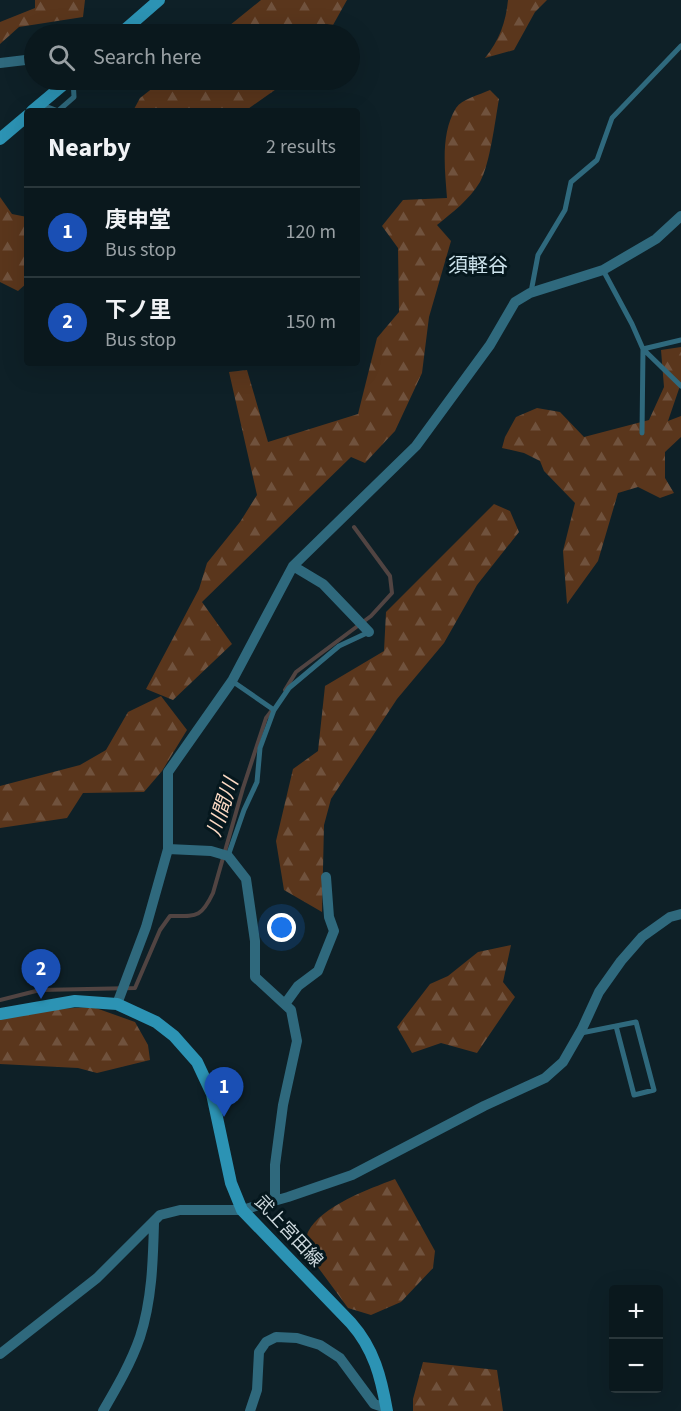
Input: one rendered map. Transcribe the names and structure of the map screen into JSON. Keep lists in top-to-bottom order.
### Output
{
  "streets": {
    "main road": ["武上宮田線"]
  },
  "districts": ["須軽谷"],
  "water": ["川間川"],
  "page": {
    "search": "Search here",
    "heading": ["Nearby", "2 results"],
    "list": [
      {
        "mark": "1",
        "name": "庚申堂",
        "note": "Bus stop",
        "value": "120 m"
      },
      {
        "mark": "2",
        "name": "下ノ里",
        "note": "Bus stop",
        "value": "150 m"
      }
    ],
    "pins": ["2", "1"],
    "map_buttons": ["+", "−"]
  }
}
